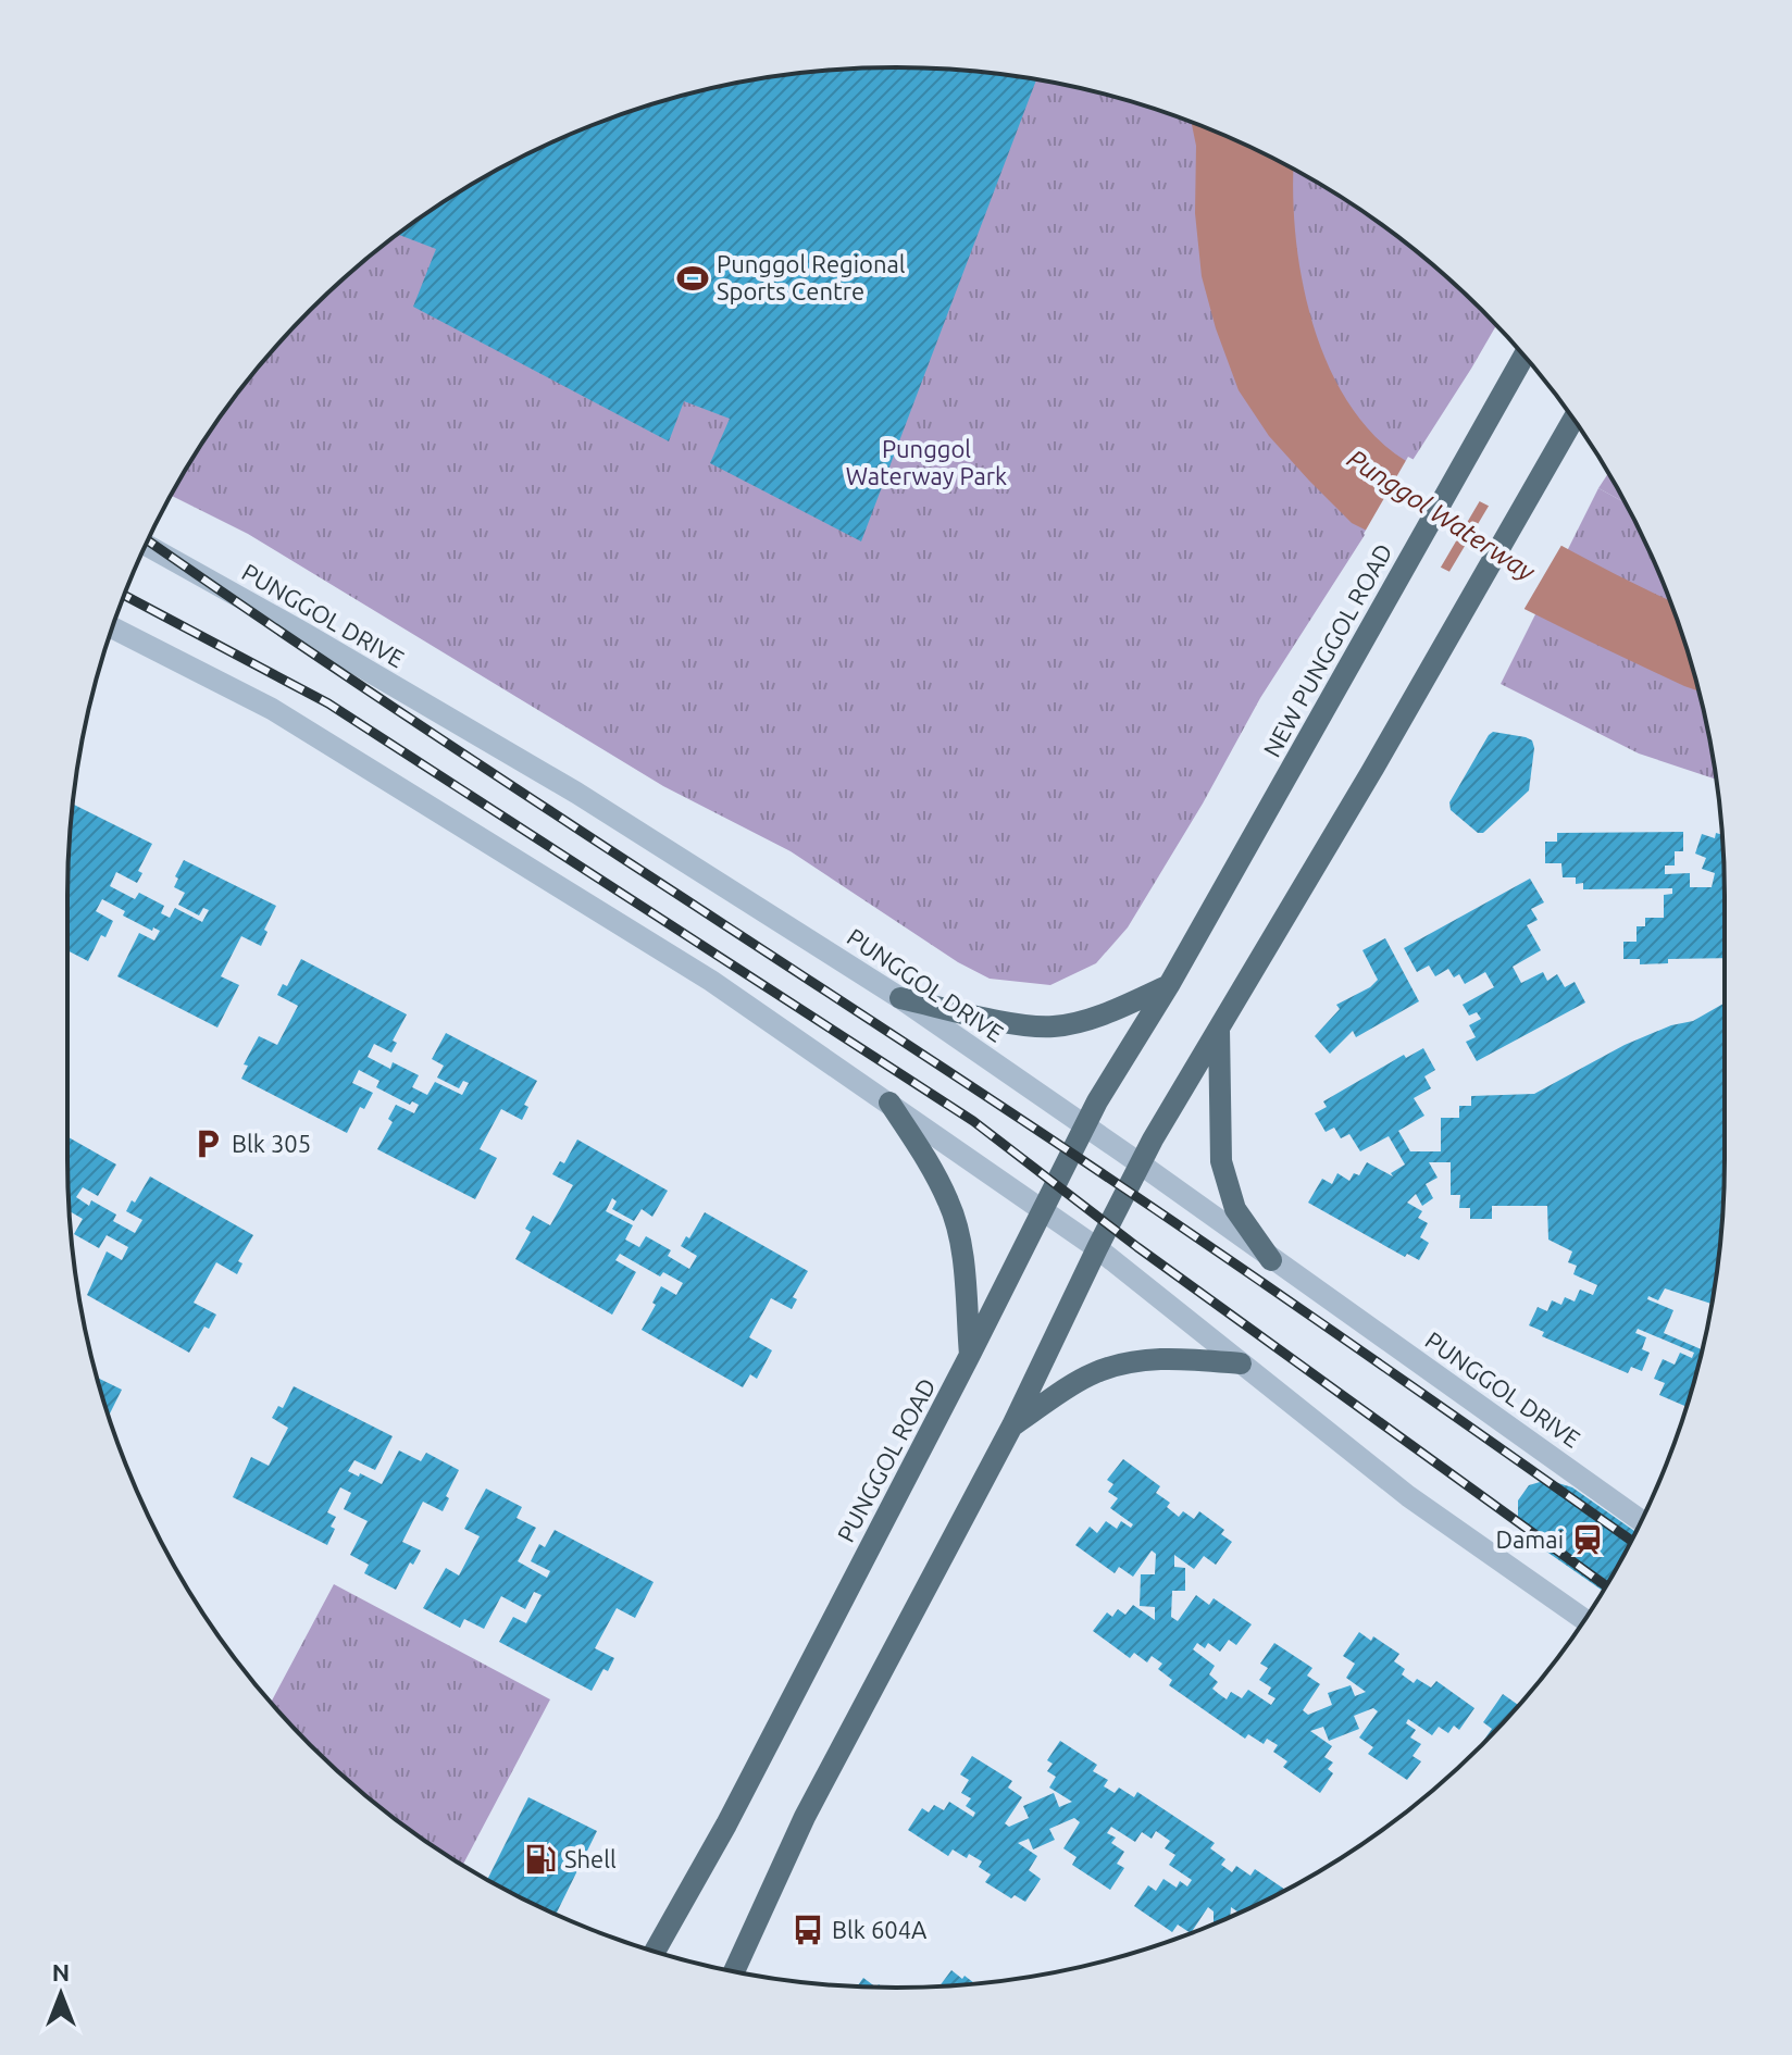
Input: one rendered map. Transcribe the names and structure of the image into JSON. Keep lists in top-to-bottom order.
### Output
{
  "streets": {
    "main road": ["NEW PUNGGOL ROAD", "PUNGGOL ROAD"],
    "street": ["PUNGGOL DRIVE"]
  },
  "crossings": [
    ["PUNGGOL DRIVE", "PUNGGOL ROAD"],
    ["NEW PUNGGOL ROAD", "PUNGGOL ROAD"]
  ],
  "water": ["Punggol Waterway"],
  "parks": ["Punggol Waterway Park"],
  "places": {
    "sports": ["Punggol Regional Sports Centre"],
    "parking": ["Blk 305"],
    "station": ["Damai"],
    "fuel station": ["Shell"],
    "bus stop": ["Blk 604A"]
  },
  "north": "top"
}
